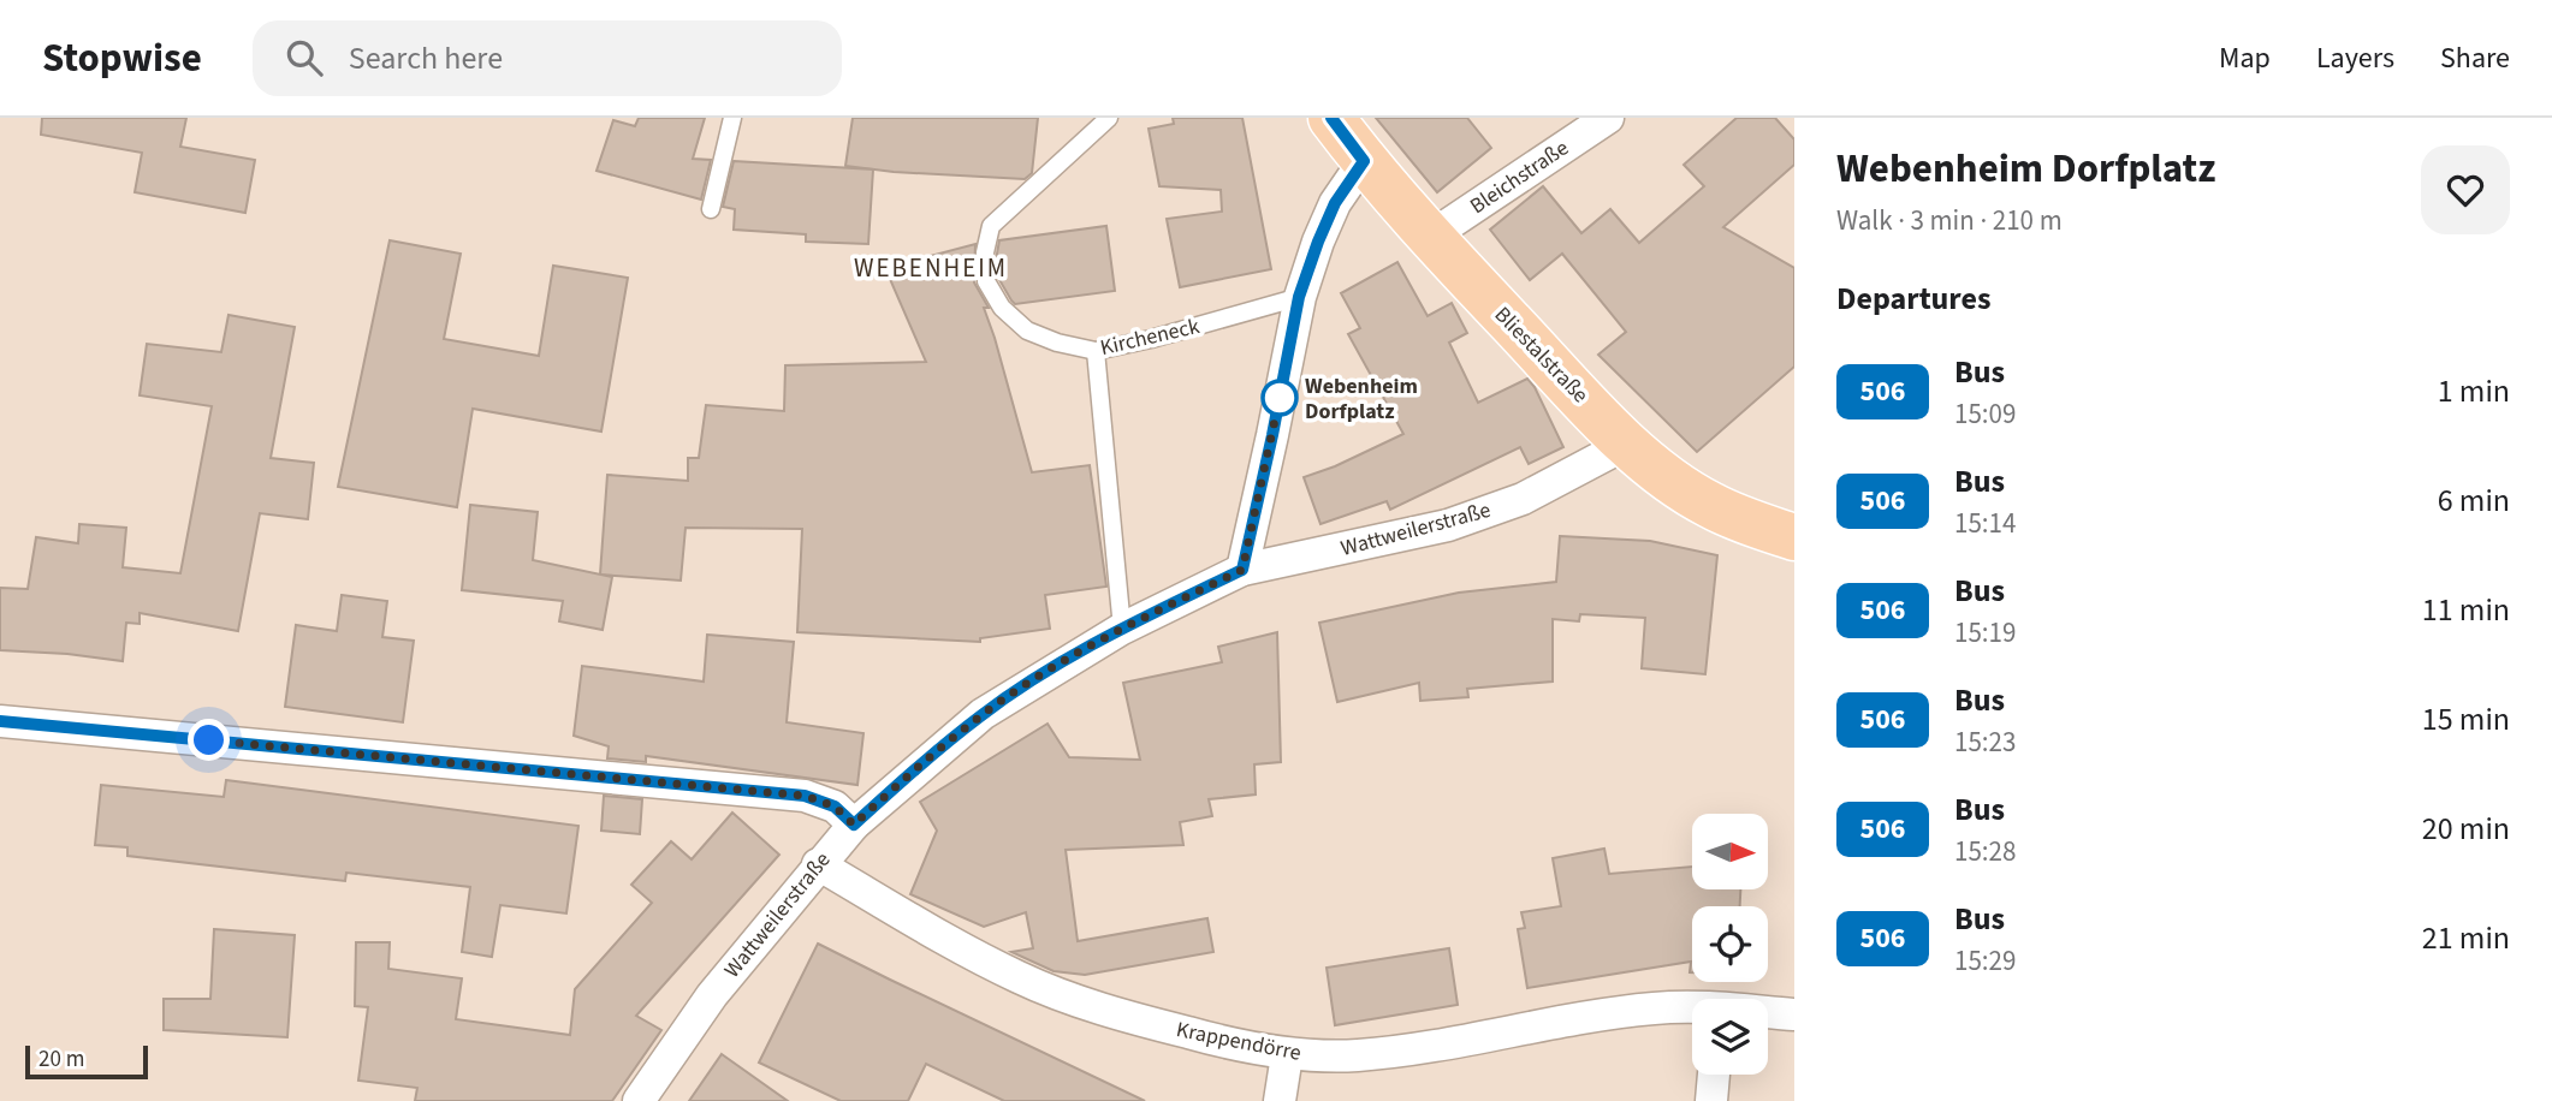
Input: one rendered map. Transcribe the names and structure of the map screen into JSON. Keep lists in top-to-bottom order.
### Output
{
  "streets": {
    "main road": ["Bliestalstraße"],
    "street": ["Bleichstraße", "Wattweilerstraße", "Krappendörre"],
    "lane": ["Kircheneck"]
  },
  "crossings": [
    ["Bleichstraße", "Bliestalstraße"],
    ["Bliestalstraße", "Wattweilerstraße"],
    ["Wattweilerstraße", "Krappendörre"]
  ],
  "districts": ["WEBENHEIM"],
  "places": ["Webenheim Dorfplatz"],
  "lines": ["bus line 506"],
  "scale_bar": "20 m",
  "north": "right",
  "page": {
    "header": "Stopwise",
    "search": "Search here",
    "nav": ["Map", "Layers", "Share"],
    "heading": [
      ["Webenheim Dorfplatz", "Walk · 3 min · 210 m"],
      "Departures"
    ],
    "list": [
      {
        "mark": "506",
        "name": "Bus",
        "note": "15:09",
        "value": "1 min"
      },
      {
        "mark": "506",
        "name": "Bus",
        "note": "15:14",
        "value": "6 min"
      },
      {
        "mark": "506",
        "name": "Bus",
        "note": "15:19",
        "value": "11 min"
      },
      {
        "mark": "506",
        "name": "Bus",
        "note": "15:23",
        "value": "15 min"
      },
      {
        "mark": "506",
        "name": "Bus",
        "note": "15:28",
        "value": "20 min"
      },
      {
        "mark": "506",
        "name": "Bus",
        "note": "15:29",
        "value": "21 min"
      }
    ],
    "scale": "20 m"
  }
}
